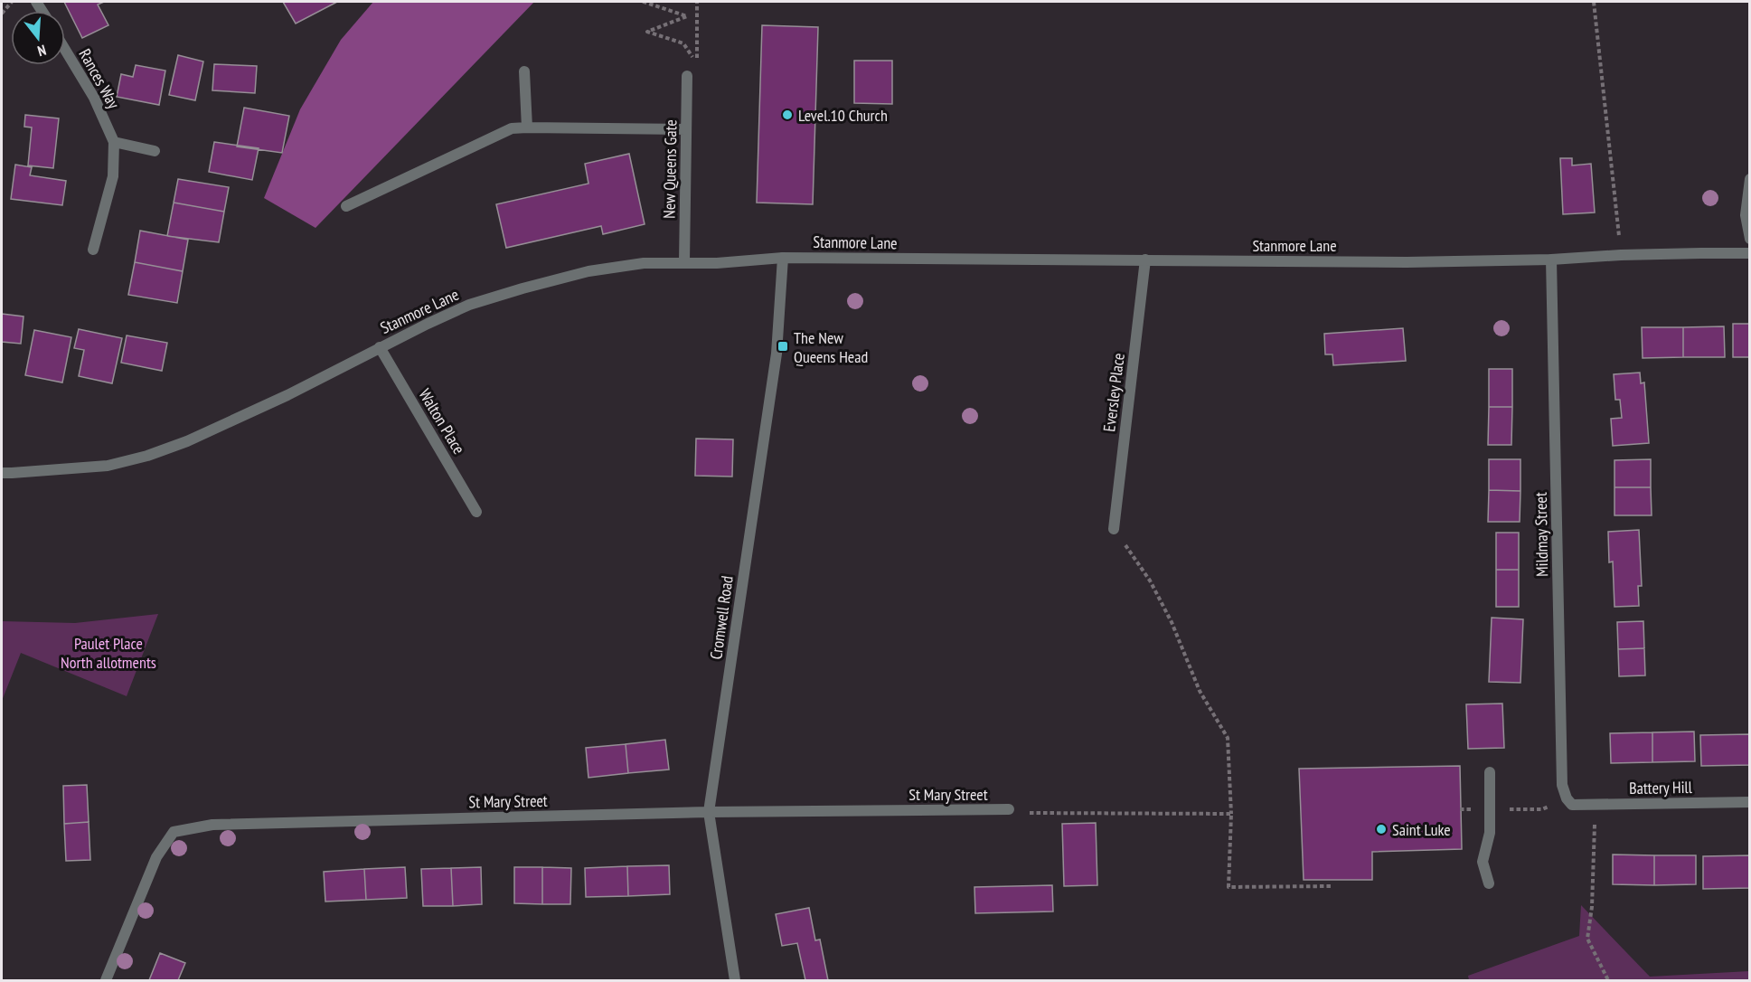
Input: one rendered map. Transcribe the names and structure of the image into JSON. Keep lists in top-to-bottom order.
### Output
{
  "streets": {
    "street": [
      "Rances Way",
      "New Queens Gate",
      "Stanmore Lane",
      "Eversley Place",
      "Walton Place",
      "Mildmay Street",
      "Cromwell Road",
      "Battery Hill",
      "St Mary Street"
    ]
  },
  "crossings": [
    ["New Queens Gate", "Stanmore Lane"],
    ["Stanmore Lane", "Eversley Place"],
    ["Stanmore Lane", "Walton Place"],
    ["Stanmore Lane", "Mildmay Street"],
    ["Stanmore Lane", "Cromwell Road"],
    ["Mildmay Street", "Battery Hill"],
    ["Cromwell Road", "St Mary Street"]
  ],
  "parks": ["Paulet Place North allotments"],
  "places": {
    "other": ["Level.10 Church", "Saint Luke"],
    "transit": ["The New Queens Head"]
  },
  "north": "bottom"
}
